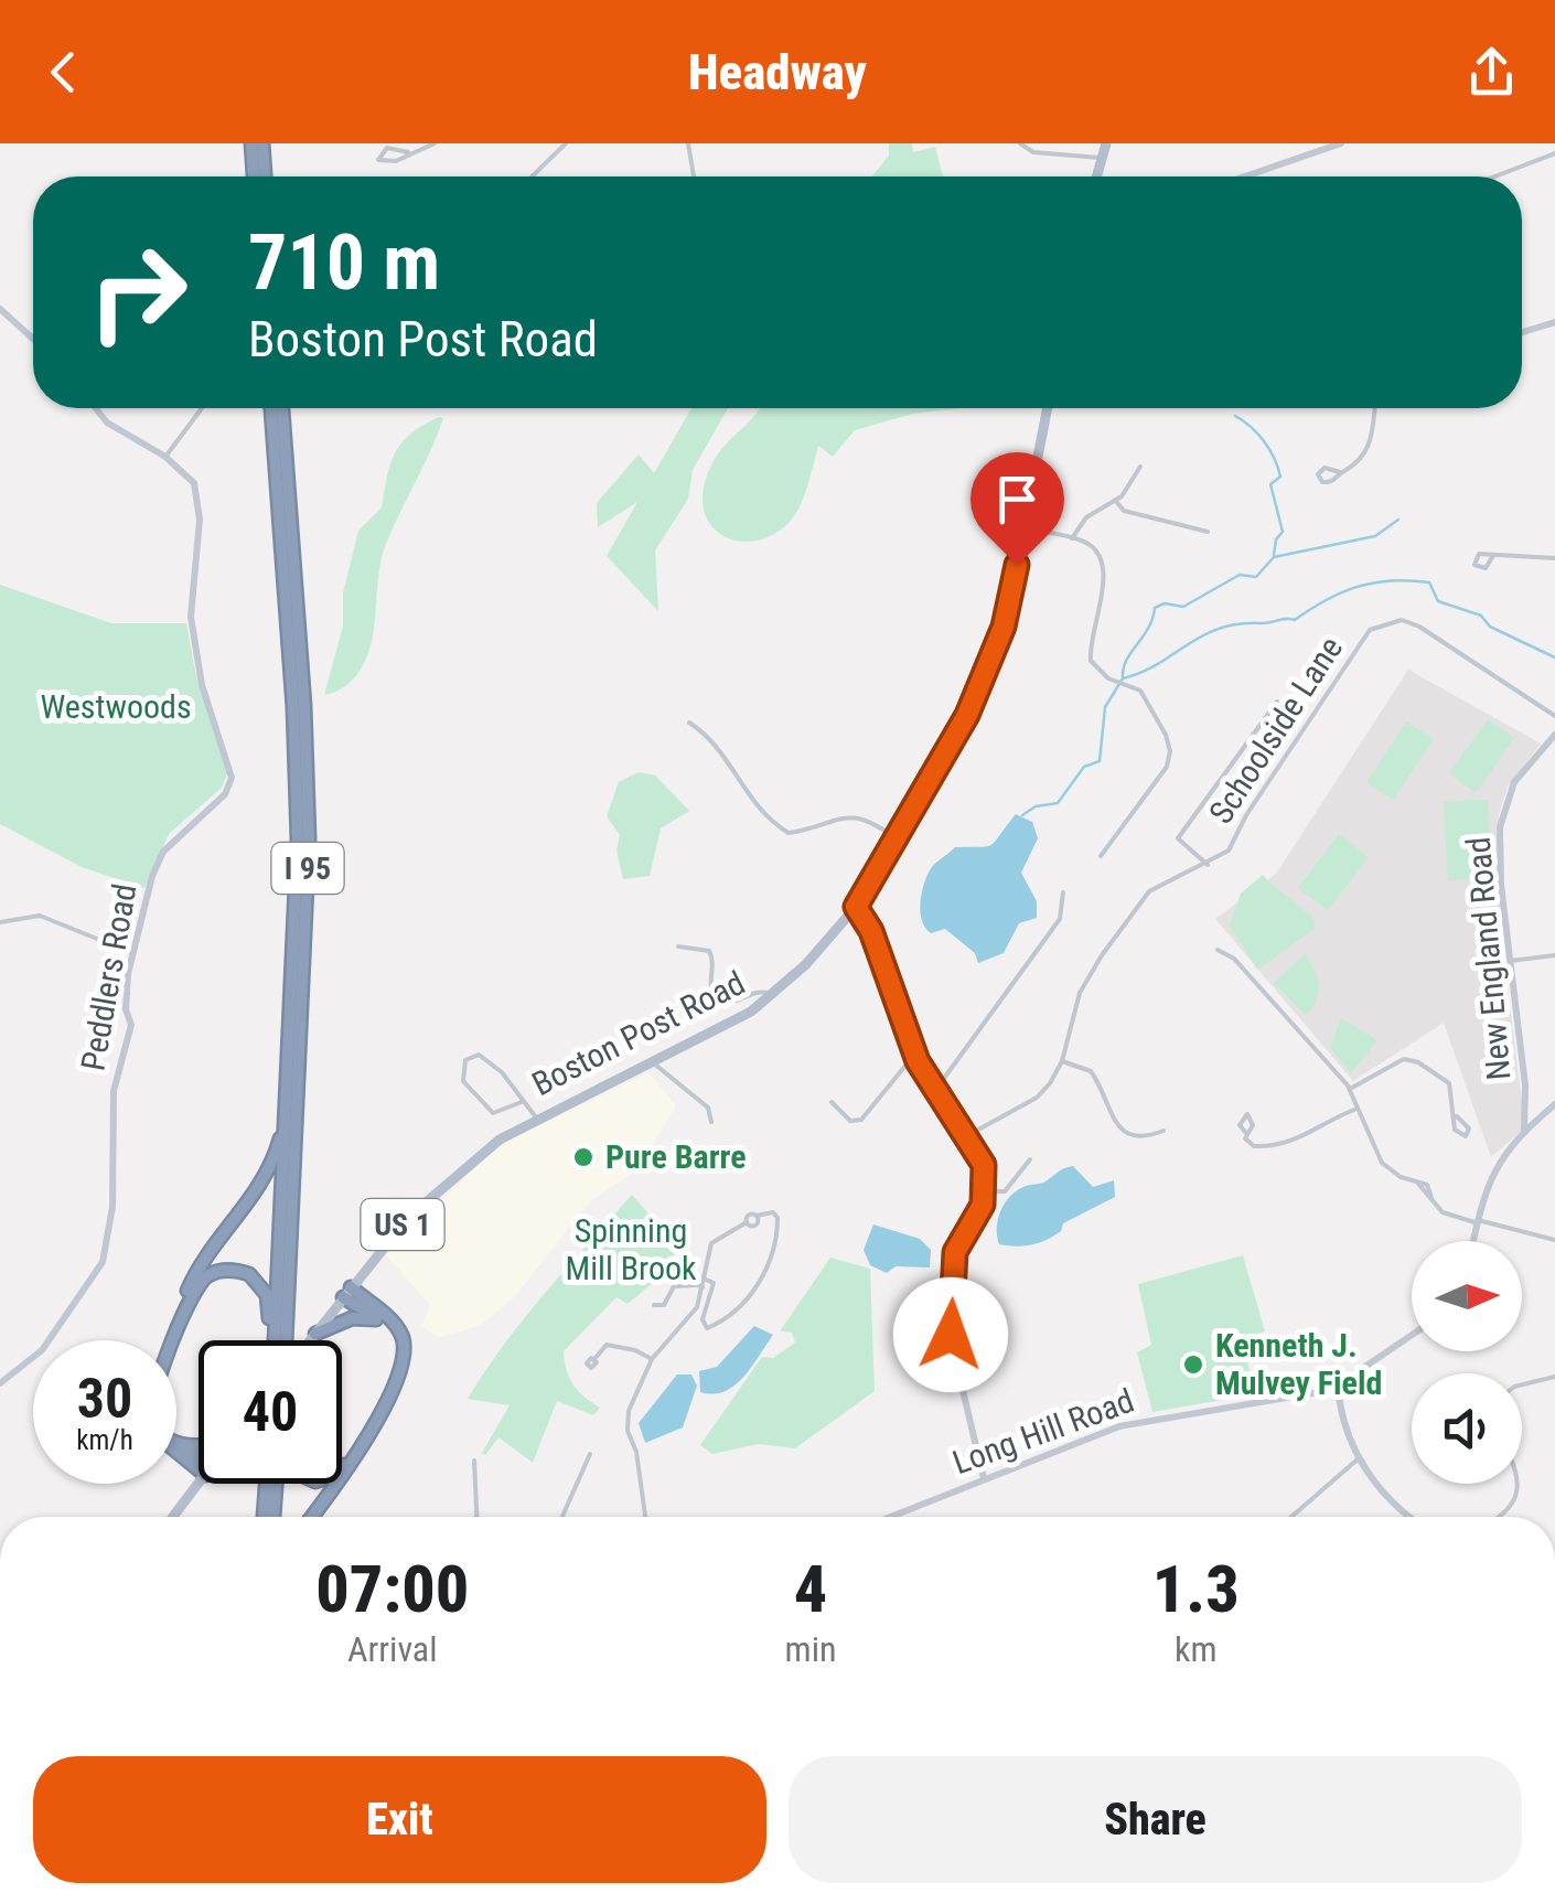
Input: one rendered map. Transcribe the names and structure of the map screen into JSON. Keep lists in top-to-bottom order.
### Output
{
  "streets": {
    "highway": ["I 95"],
    "main road": ["Boston Post Road", "US 1"],
    "street": [
      "Schoolside Lane",
      "New England Road",
      "Peddlers Road",
      "Long Hill Road"
    ]
  },
  "parks": ["Westwoods", "Spinning Mill Brook"],
  "places": ["Pure Barre", "Kenneth J. Mulvey Field"],
  "north": "right",
  "page": {
    "header": "Headway",
    "turn": ["710 m", "Boston Post Road"],
    "speed": "30 km/h",
    "limit": "40",
    "eta": [
      "07:00",
      "Arrival",
      "4",
      "min",
      "1.3",
      "km"
    ],
    "buttons": ["Exit", "Share"]
  }
}
